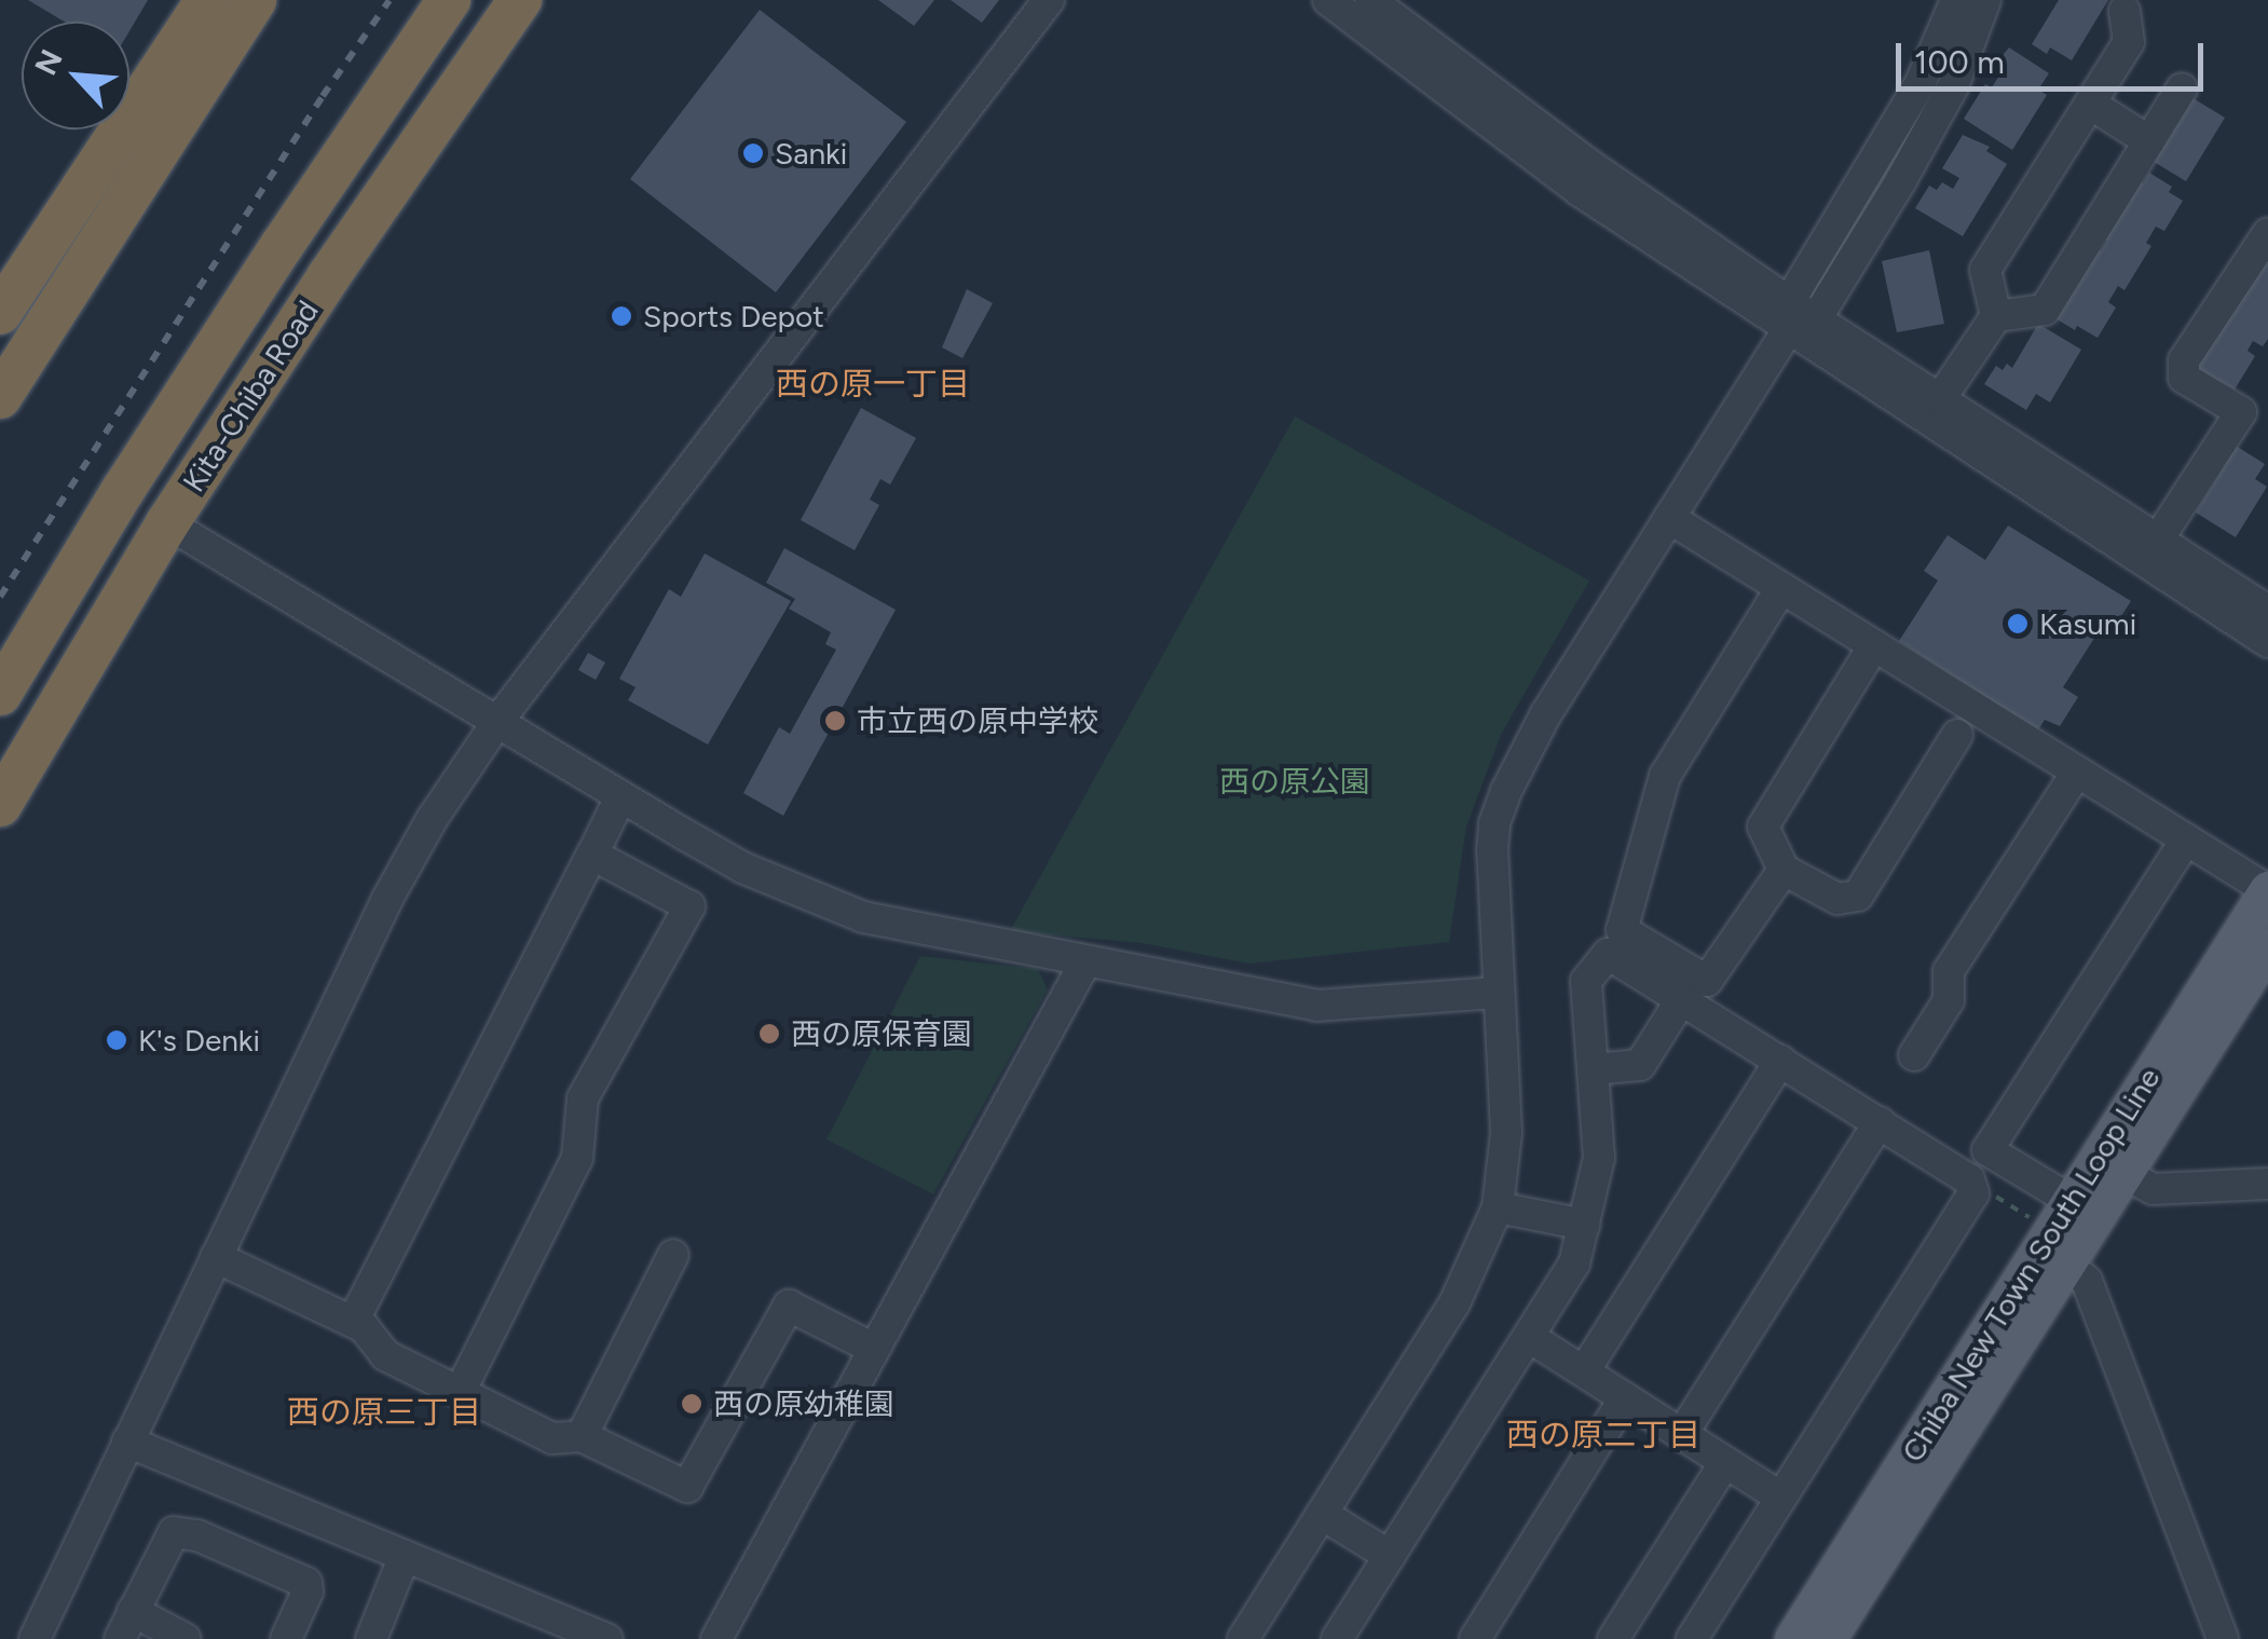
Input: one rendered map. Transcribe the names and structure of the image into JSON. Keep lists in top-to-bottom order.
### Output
{
  "streets": {
    "highway": ["Kita-Chiba Road"],
    "main road": ["Chiba New Town South Loop Line"]
  },
  "districts": ["西の原一丁目", "西の原三丁目", "西の原二丁目"],
  "parks": ["西の原公園"],
  "places": [
    "Sanki",
    "Sports Depot",
    "Kasumi",
    "市立西の原中学校",
    "西の原保育園",
    "K's Denki",
    "西の原幼稚園"
  ],
  "scale_bar": "100 m",
  "north": "top left"
}
